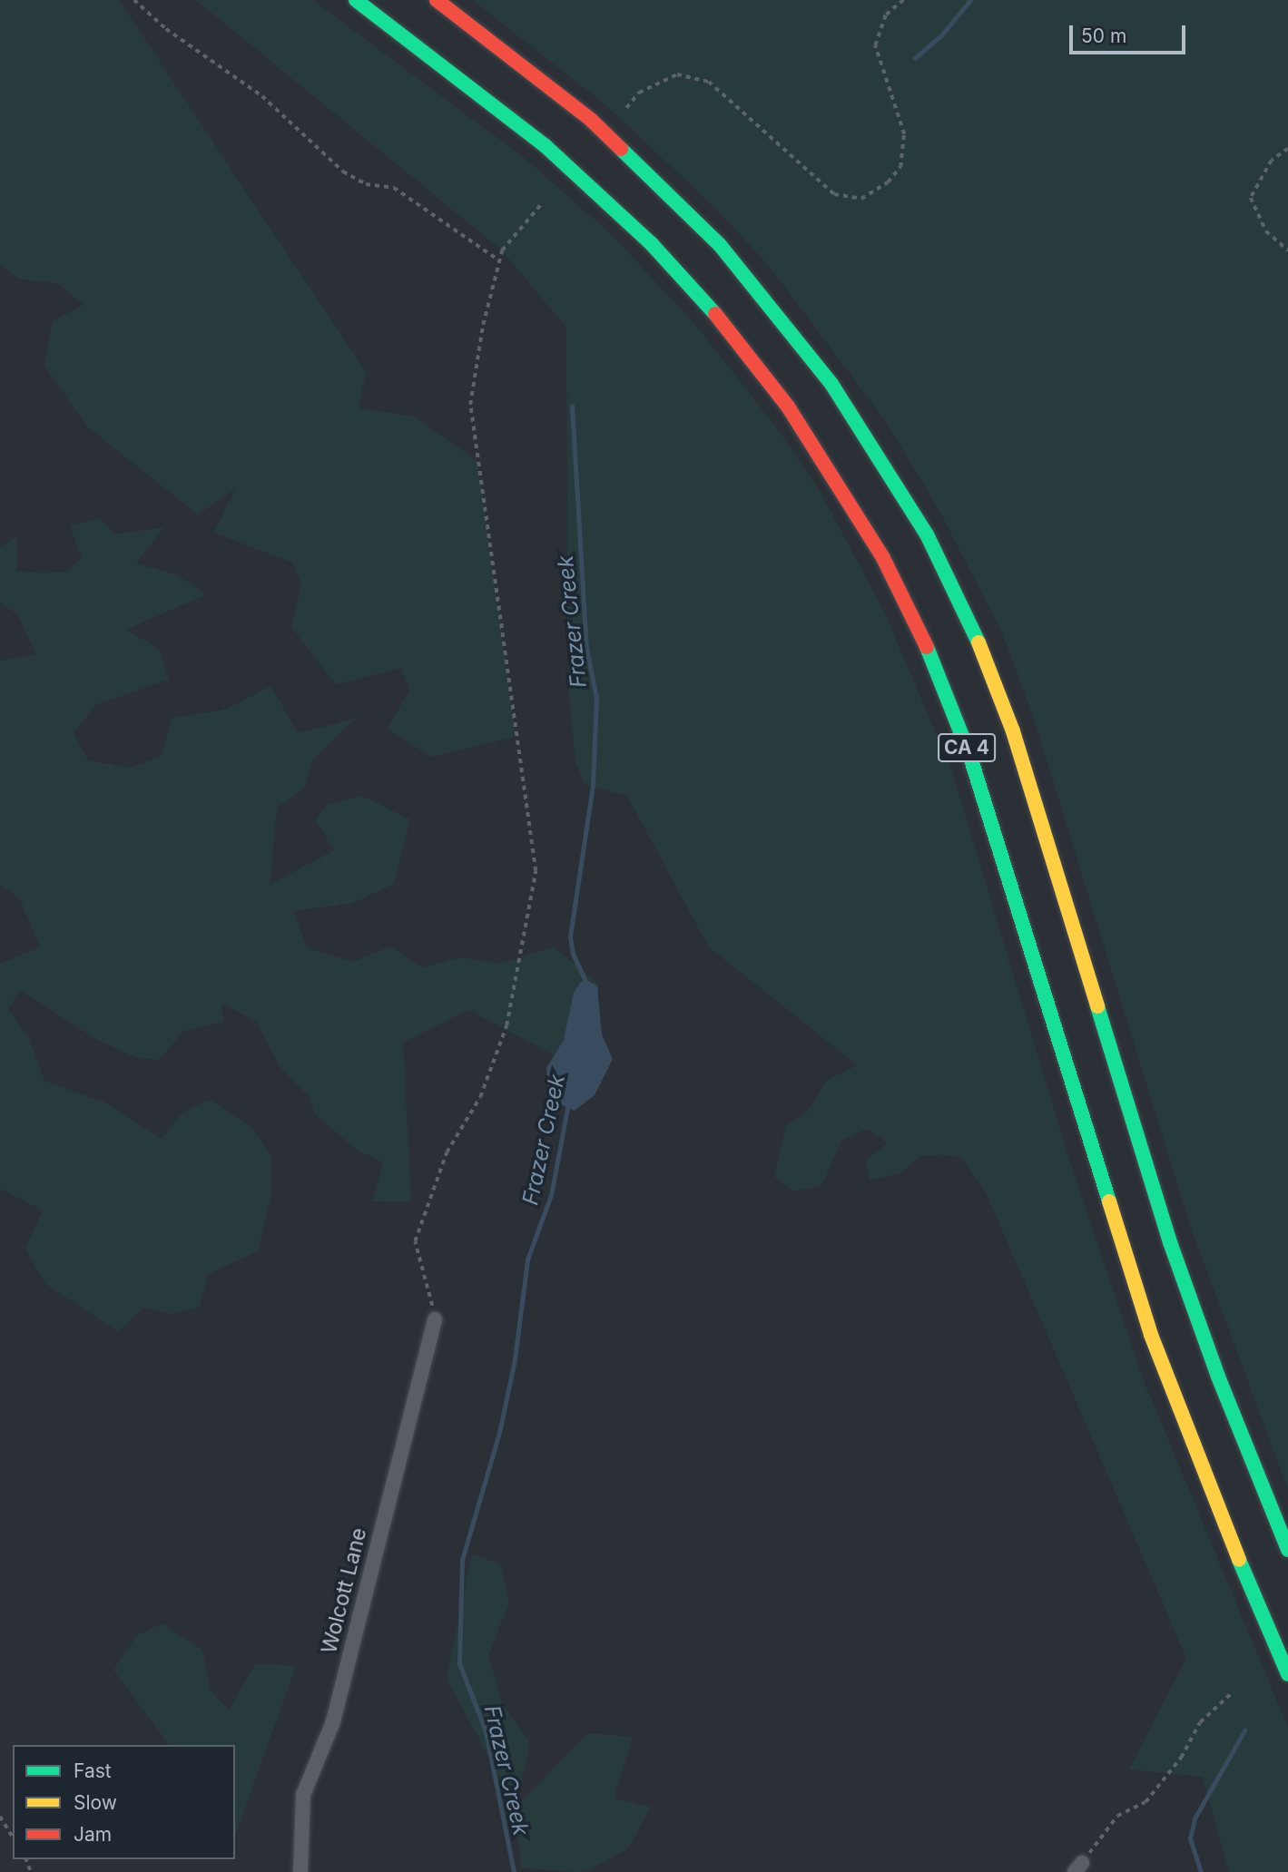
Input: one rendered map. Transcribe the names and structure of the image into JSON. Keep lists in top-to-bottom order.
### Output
{
  "streets": {
    "highway": ["CA 4"],
    "street": ["Wolcott Lane"]
  },
  "water": ["Frazer Creek"],
  "legend": ["Fast", "Slow", "Jam"],
  "scale_bar": "50 m"
}
